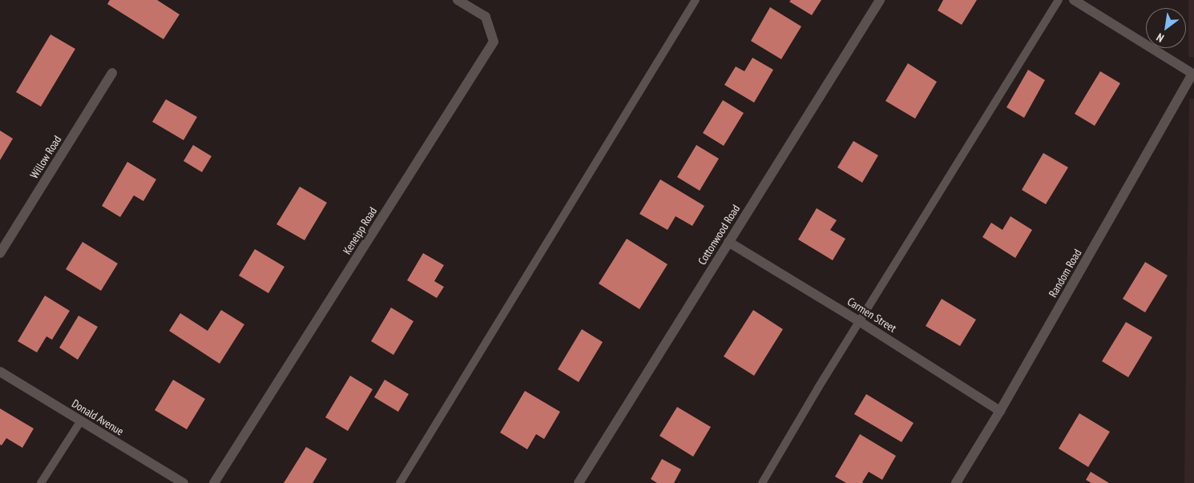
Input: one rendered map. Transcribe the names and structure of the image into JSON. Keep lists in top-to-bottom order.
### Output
{
  "streets": {
    "street": [
      "Willow Road",
      "Keneipp Road",
      "Cottonwood Road",
      "Random Road",
      "Carmen Street",
      "Donald Avenue"
    ]
  },
  "crossings": [
    ["Cottonwood Road", "Carmen Street"],
    ["Random Road", "Carmen Street"]
  ],
  "north": "bottom left"
}
